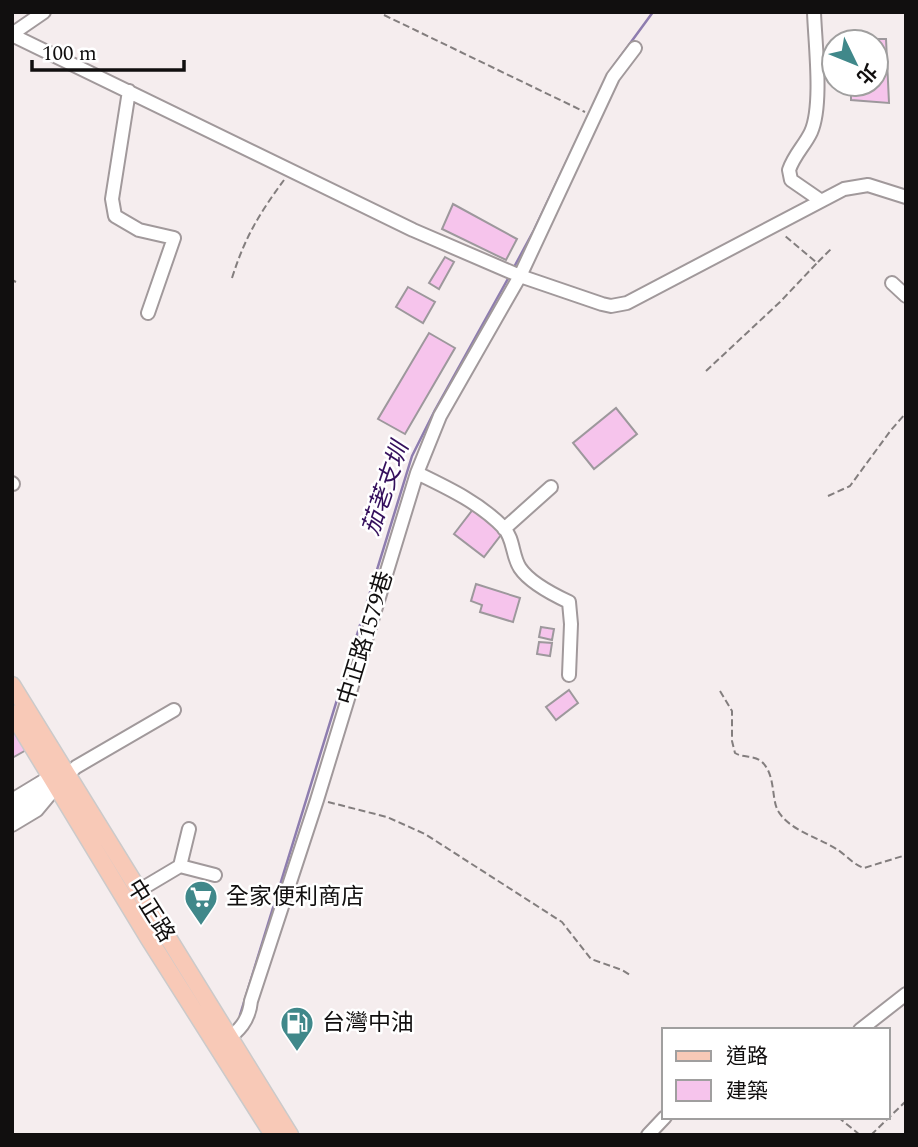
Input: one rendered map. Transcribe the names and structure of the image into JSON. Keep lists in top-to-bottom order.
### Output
{
  "streets": {
    "main road": ["中正路"],
    "street": ["中正路1579巷"]
  },
  "crossings": [
    ["中正路1579巷", "中正路"]
  ],
  "water": ["茄荖支圳"],
  "places": {
    "supermarket": ["全家便利商店"],
    "fuel station": ["台灣中油"]
  },
  "legend": ["道路", "建築"],
  "scale_bar": "100 m",
  "north": "bottom right"
}
